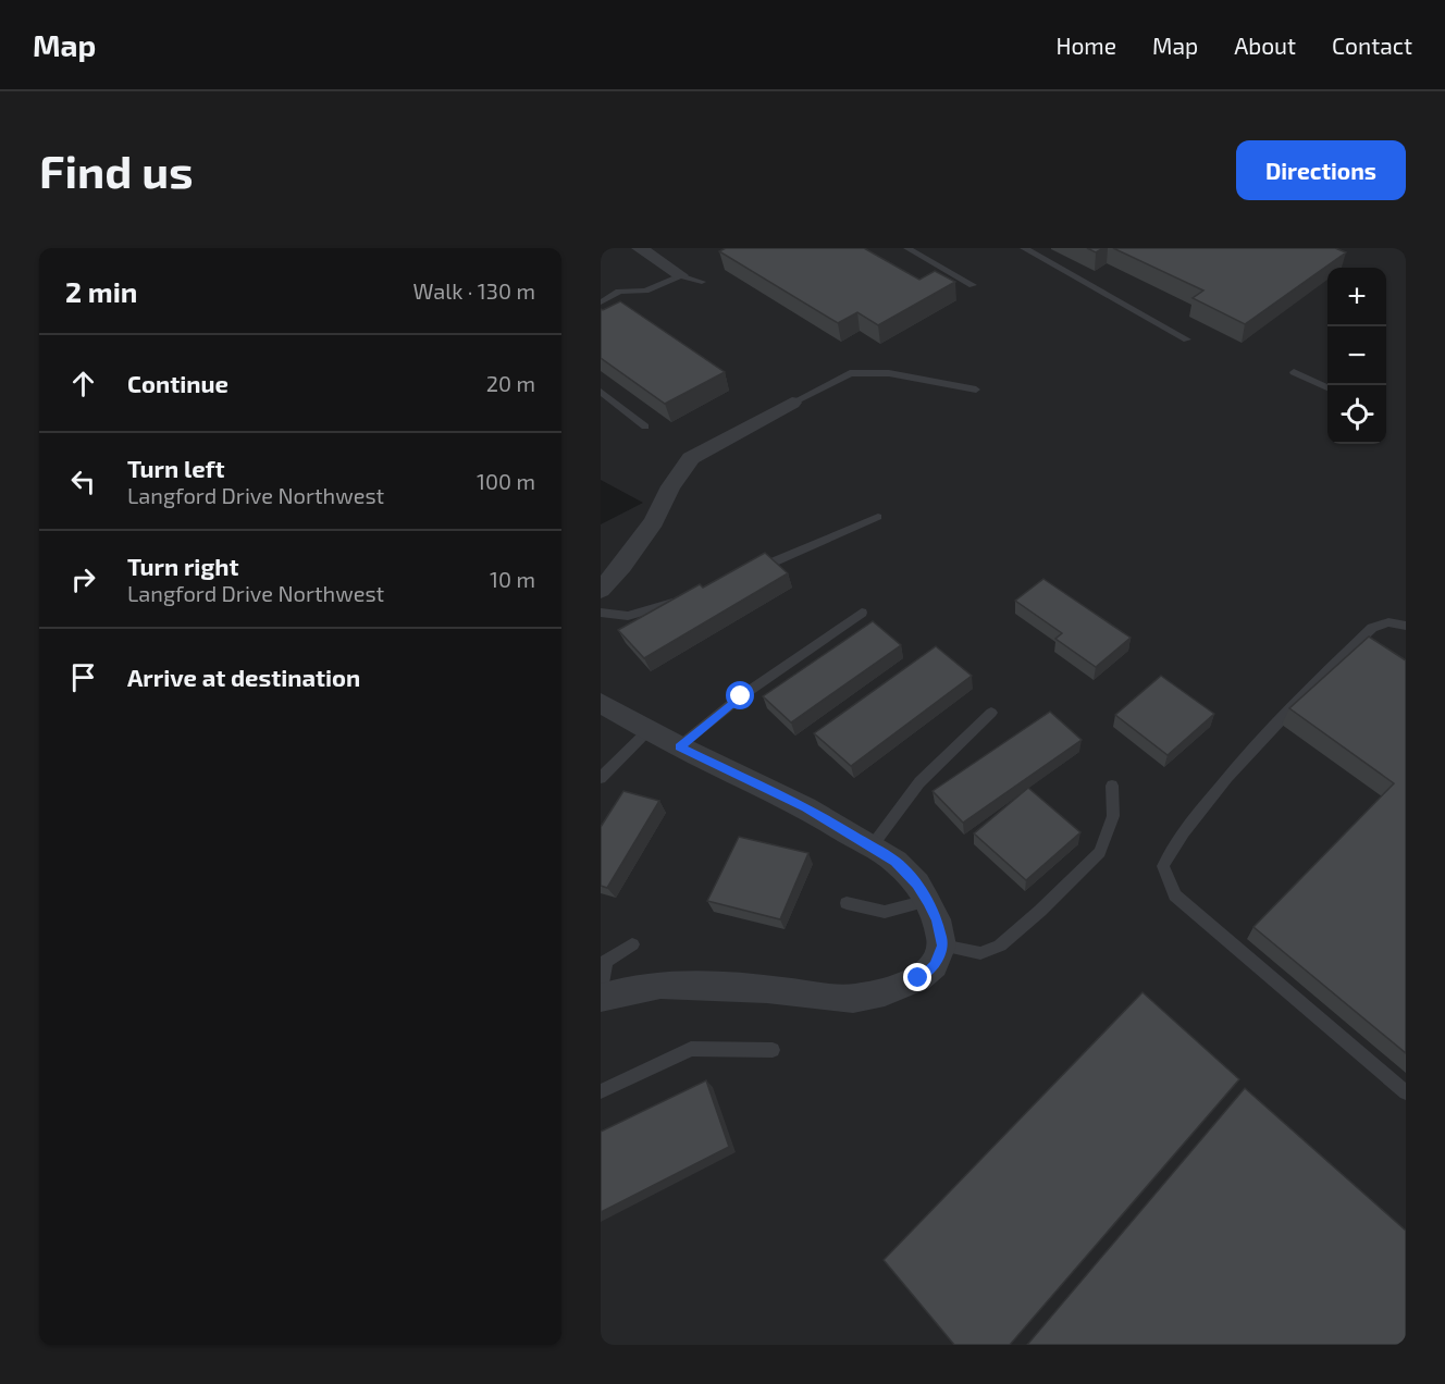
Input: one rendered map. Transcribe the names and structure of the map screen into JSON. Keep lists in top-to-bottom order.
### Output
{
  "page": {
    "header": "Map",
    "nav": [
      "Home",
      "Map",
      "About",
      "Contact"
    ],
    "buttons": "Directions",
    "title": "Find us",
    "heading": ["2 min", "Walk · 130 m"],
    "map_buttons": ["+", "−"],
    "list": [
      ["Continue", "20 m"],
      ["Turn left", "Langford Drive Northwest", "100 m"],
      ["Turn right", "Langford Drive Northwest", "10 m"],
      "Arrive at destination"
    ]
  }
}
